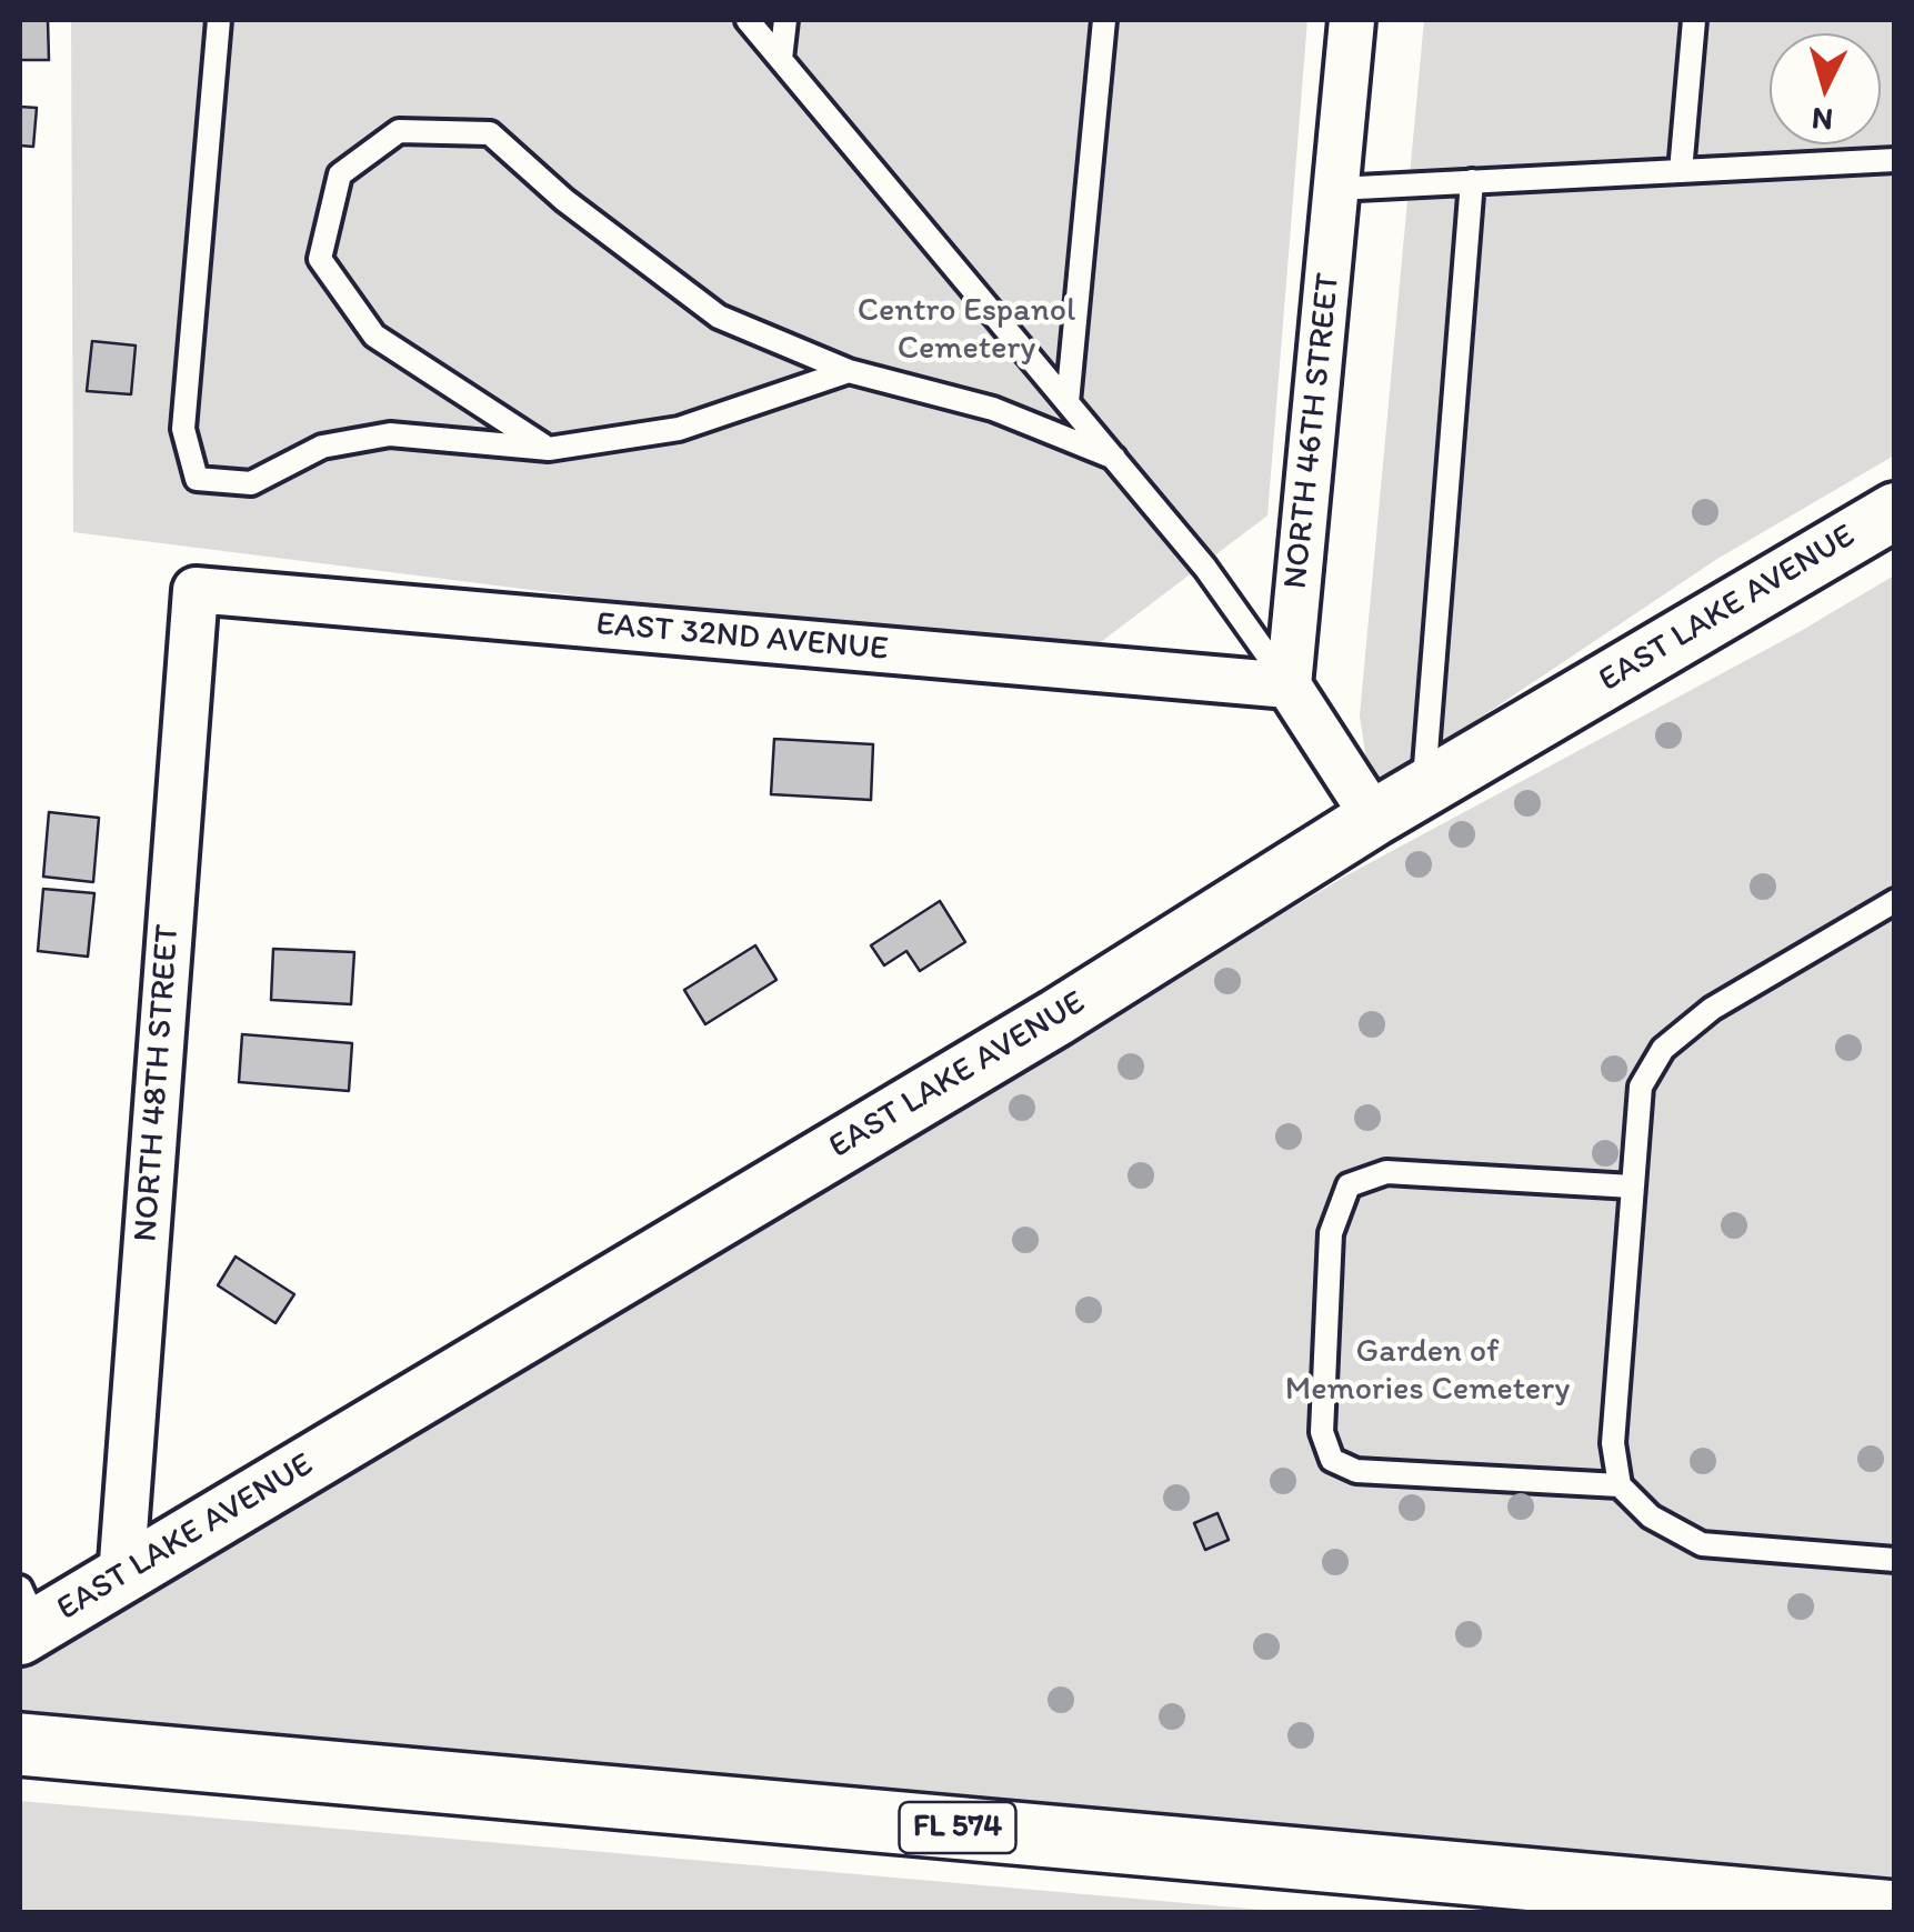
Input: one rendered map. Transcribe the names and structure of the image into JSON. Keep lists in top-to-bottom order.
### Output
{
  "streets": {
    "main road": ["FL 574"],
    "street": [
      "NORTH 46TH STREET",
      "EAST LAKE AVENUE",
      "EAST 32ND AVENUE",
      "NORTH 48TH STREET"
    ]
  },
  "crossings": [
    ["NORTH 46TH STREET", "EAST 32ND AVENUE"],
    ["EAST LAKE AVENUE", "NORTH 48TH STREET"],
    ["EAST 32ND AVENUE", "NORTH 48TH STREET"]
  ],
  "parks": ["Centro Espanol Cemetery", "Garden of Memories Cemetery"],
  "north": "bottom"
}
